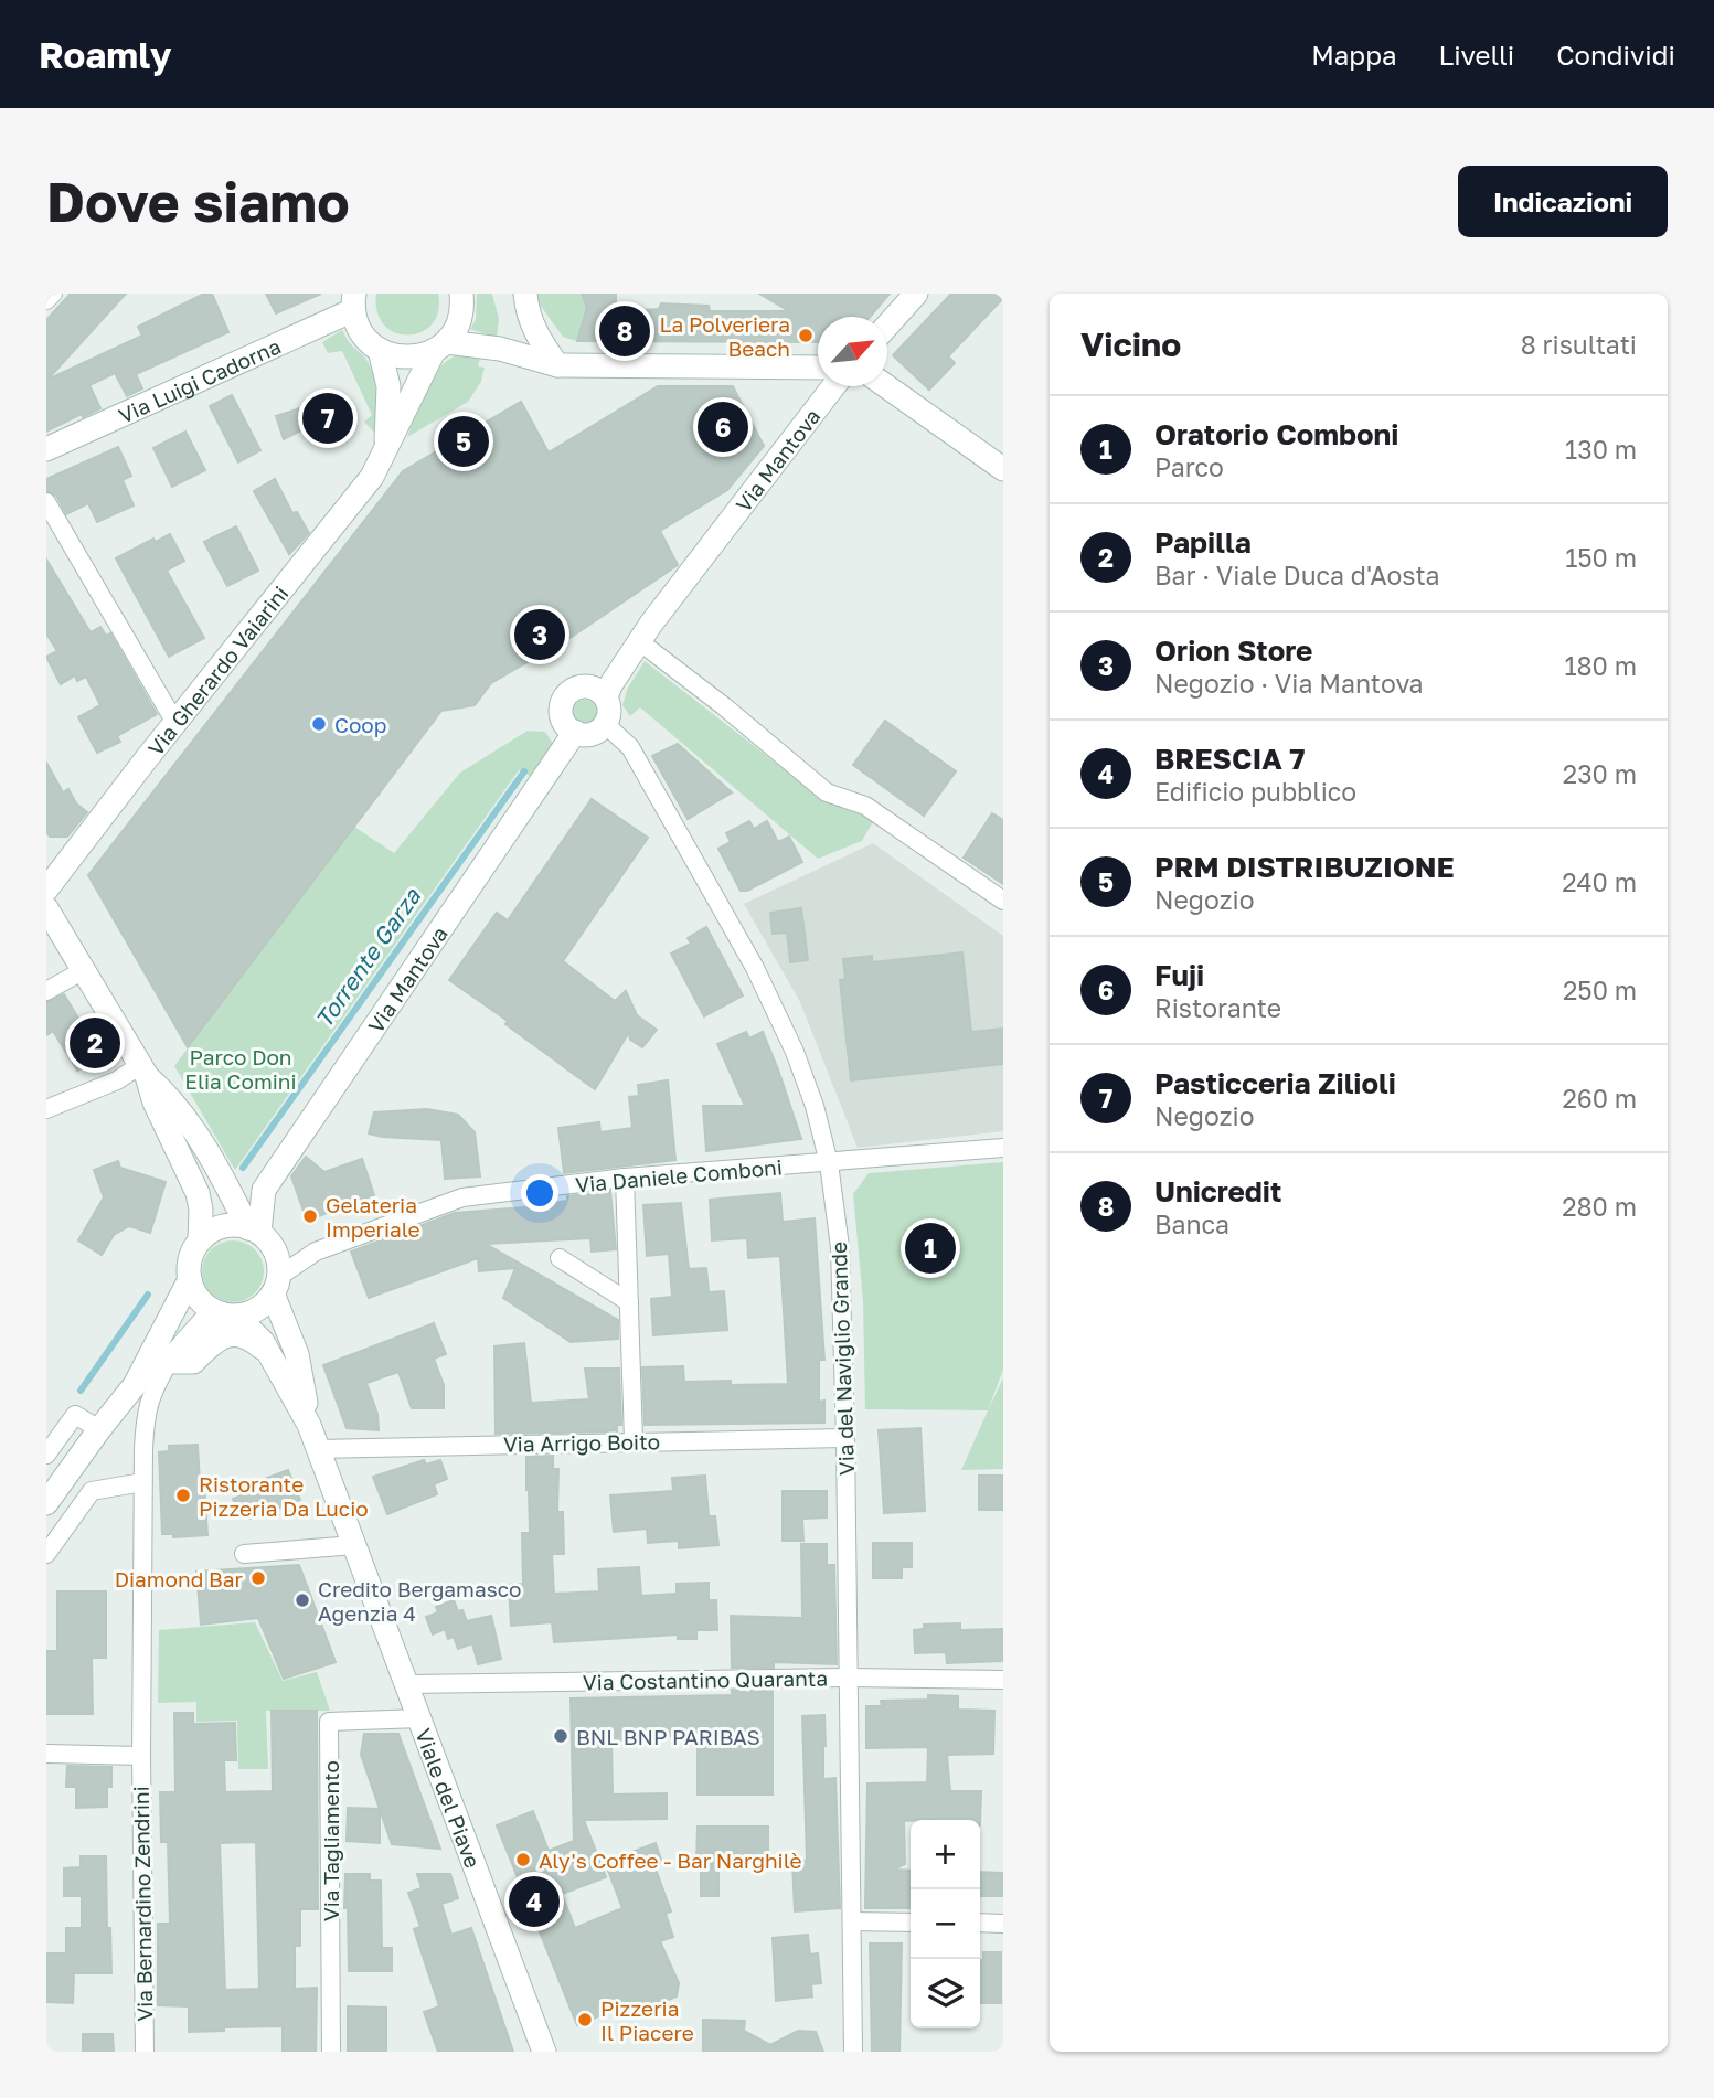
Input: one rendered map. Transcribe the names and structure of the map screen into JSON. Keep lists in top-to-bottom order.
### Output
{
  "streets": {
    "main road": [
      "Via Luigi Cadorna",
      "Via Mantova",
      "Via Gherardo Vaiarini",
      "Viale del Piave"
    ],
    "street": [
      "Via Daniele Comboni",
      "Via del Naviglio Grande",
      "Via Arrigo Boito",
      "Via Costantino Quaranta",
      "Via Tagliamento",
      "Via Bernardino Zendrini"
    ]
  },
  "crossings": [
    ["Via Mantova", "Via Daniele Comboni"],
    ["Via Mantova", "Via del Naviglio Grande"],
    ["Via Mantova", "Viale del Piave"],
    ["Via Daniele Comboni", "Via del Naviglio Grande"],
    ["Via Daniele Comboni", "Viale del Piave"],
    ["Via del Naviglio Grande", "Via Arrigo Boito"],
    ["Via del Naviglio Grande", "Via Costantino Quaranta"],
    ["Via Arrigo Boito", "Viale del Piave"],
    ["Via Costantino Quaranta", "Viale del Piave"],
    ["Viale del Piave", "Via Tagliamento"]
  ],
  "water": ["Torrente Garza"],
  "parks": ["Parco Don Elia Comini"],
  "places": [
    "La Polveriera Beach",
    "Coop",
    "Gelateria Imperiale",
    "Ristorante Pizzeria Da Lucio",
    "Diamond Bar",
    "Credito Bergamasco Agenzia 4",
    "BNL BNP PARIBAS",
    "Aly's Coffee - Bar Narghilè",
    "Pizzeria Il Piacere"
  ],
  "north": "top right",
  "page": {
    "header": "Roamly",
    "nav": ["Mappa", "Livelli", "Condividi"],
    "buttons": "Indicazioni",
    "title": "Dove siamo",
    "heading": ["Vicino", "8 risultati"],
    "pins": [
      "8",
      "7",
      "6",
      "5",
      "3",
      "2",
      "1",
      "4"
    ],
    "list": [
      {
        "mark": "1",
        "name": "Oratorio Comboni",
        "note": "Parco",
        "value": "130 m"
      },
      {
        "mark": "2",
        "name": "Papilla",
        "note": "Bar · Viale Duca d'Aosta",
        "value": "150 m"
      },
      {
        "mark": "3",
        "name": "Orion Store",
        "note": "Negozio · Via Mantova",
        "value": "180 m"
      },
      {
        "mark": "4",
        "name": "BRESCIA 7",
        "note": "Edificio pubblico",
        "value": "230 m"
      },
      {
        "mark": "5",
        "name": "PRM DISTRIBUZIONE",
        "note": "Negozio",
        "value": "240 m"
      },
      {
        "mark": "6",
        "name": "Fuji",
        "note": "Ristorante",
        "value": "250 m"
      },
      {
        "mark": "7",
        "name": "Pasticceria Zilioli",
        "note": "Negozio",
        "value": "260 m"
      },
      {
        "mark": "8",
        "name": "Unicredit",
        "note": "Banca",
        "value": "280 m"
      }
    ],
    "map_buttons": ["+", "−"]
  }
}
